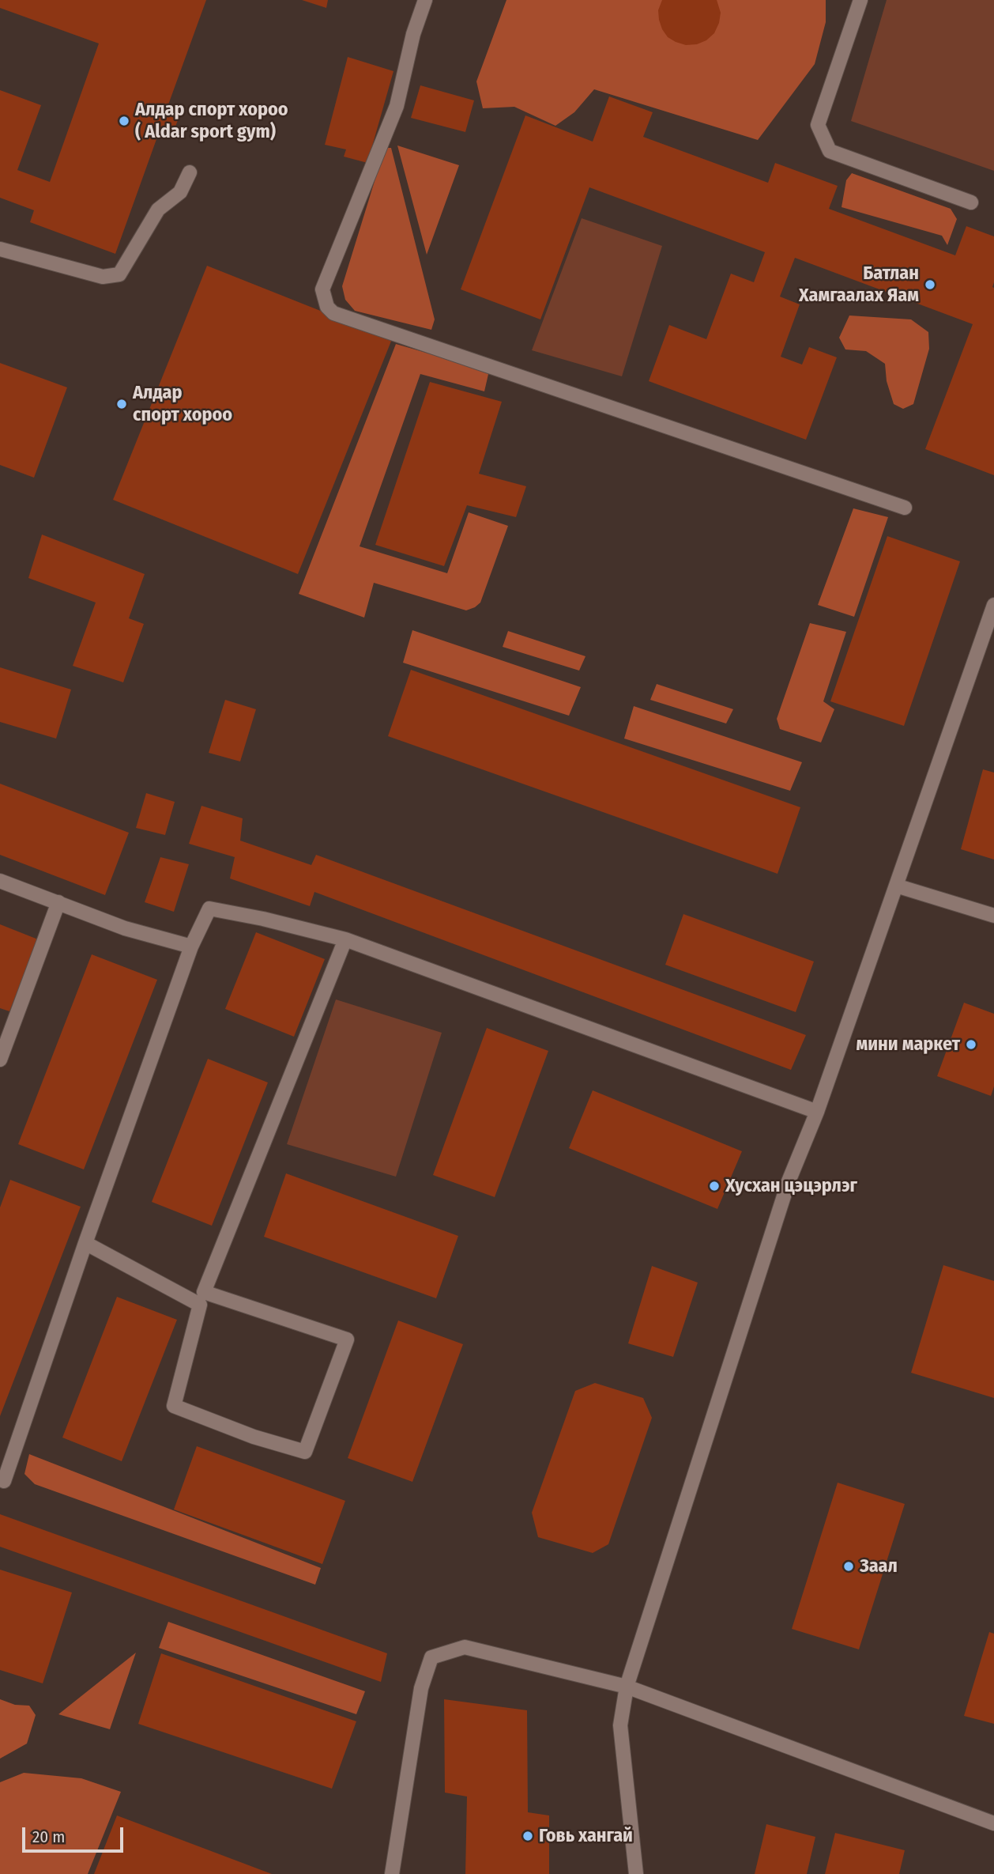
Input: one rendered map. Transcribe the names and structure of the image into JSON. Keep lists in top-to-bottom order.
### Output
{
  "places": [
    "Алдар спорт хороо ( Aldar sport gym)",
    "Батлан Хамгаалах Яам",
    "Алдар спорт хороо",
    "мини маркет",
    "Хусхан цэцэрлэг",
    "Заал",
    "Говь хангай"
  ],
  "scale_bar": "20 m"
}
